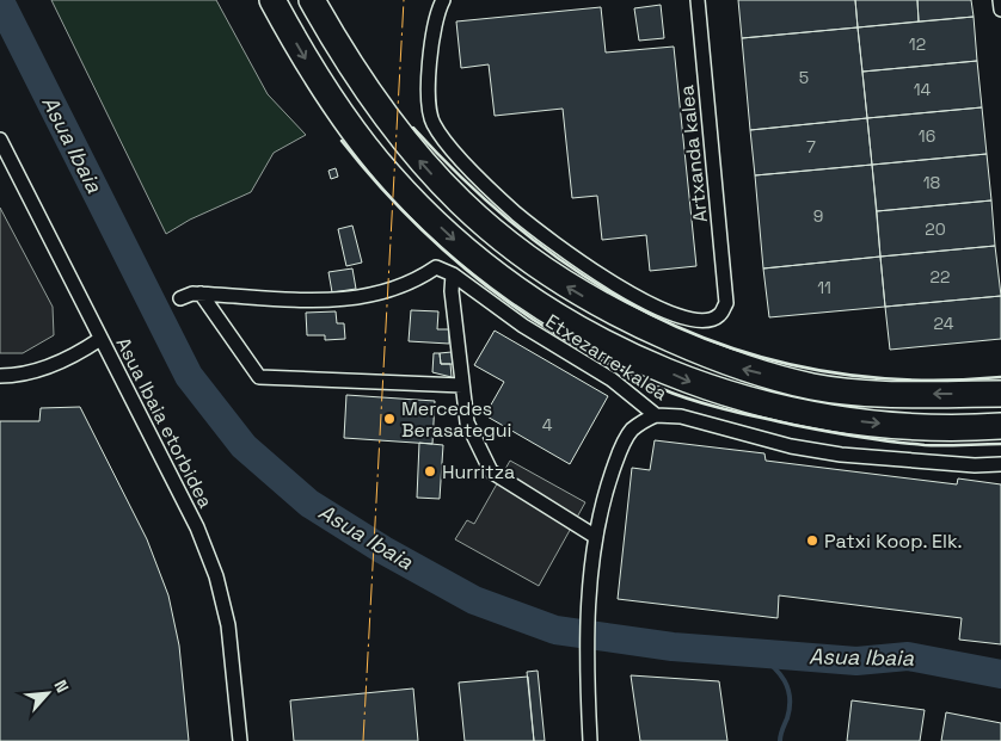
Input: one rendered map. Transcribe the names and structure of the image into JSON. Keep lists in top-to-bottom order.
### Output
{
  "streets": {
    "street": ["Artxanda kalea", "Etxezarre kalea", "Asua Ibaia etorbidea"]
  },
  "water": ["Asua Ibaia"],
  "places": ["Mercedes Berasategui", "Hurritza", "Patxi Koop. Elk."],
  "house_numbers": [
    "12",
    "5",
    "14",
    "16",
    "7",
    "18",
    "9",
    "20",
    "22",
    "11",
    "24",
    "4"
  ],
  "north": "top right"
}
